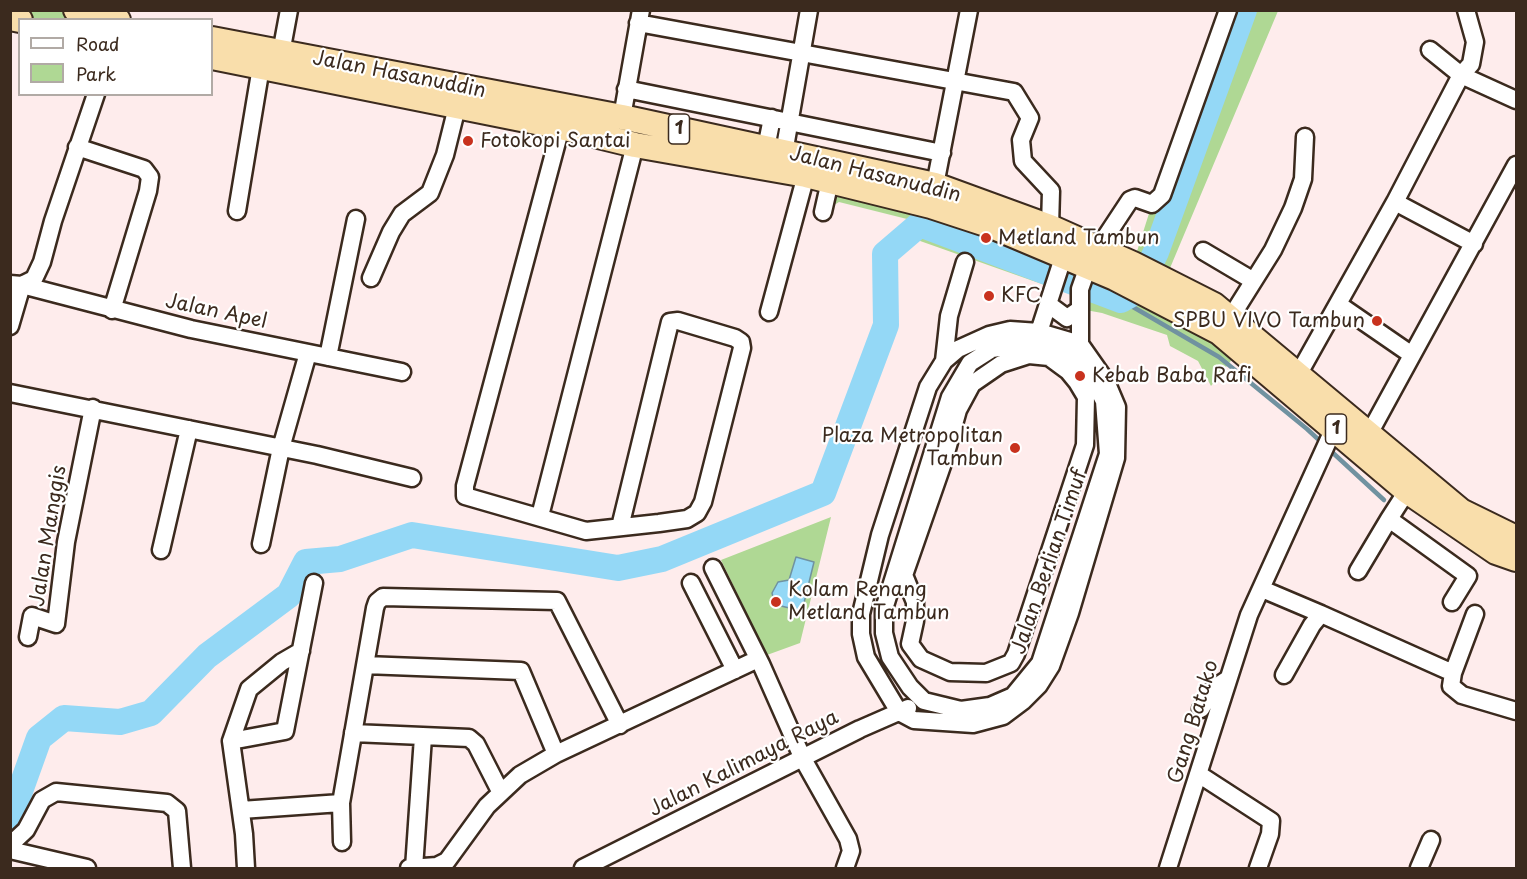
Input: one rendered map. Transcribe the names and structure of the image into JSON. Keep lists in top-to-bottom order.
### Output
{
  "streets": {
    "highway": ["Jalan Hasanuddin", "1"],
    "street": [
      "Jalan Apel",
      "Jalan Manggis",
      "Jalan Berlian Timuf",
      "Gang Batako",
      "Jalan Kalimaya Raya"
    ]
  },
  "crossings": [
    ["Jalan Hasanuddin", "Gang Batako"],
    ["Jalan Berlian Timuf", "Jalan Kalimaya Raya"]
  ],
  "places": [
    "Fotokopi Santai",
    "Metland Tambun",
    "KFC",
    "SPBU VIVO Tambun",
    "Kebab Baba Rafi",
    "Plaza Metropolitan Tambun",
    "Kolam Renang Metland Tambun"
  ],
  "legend": ["Road", "Park"]
}
